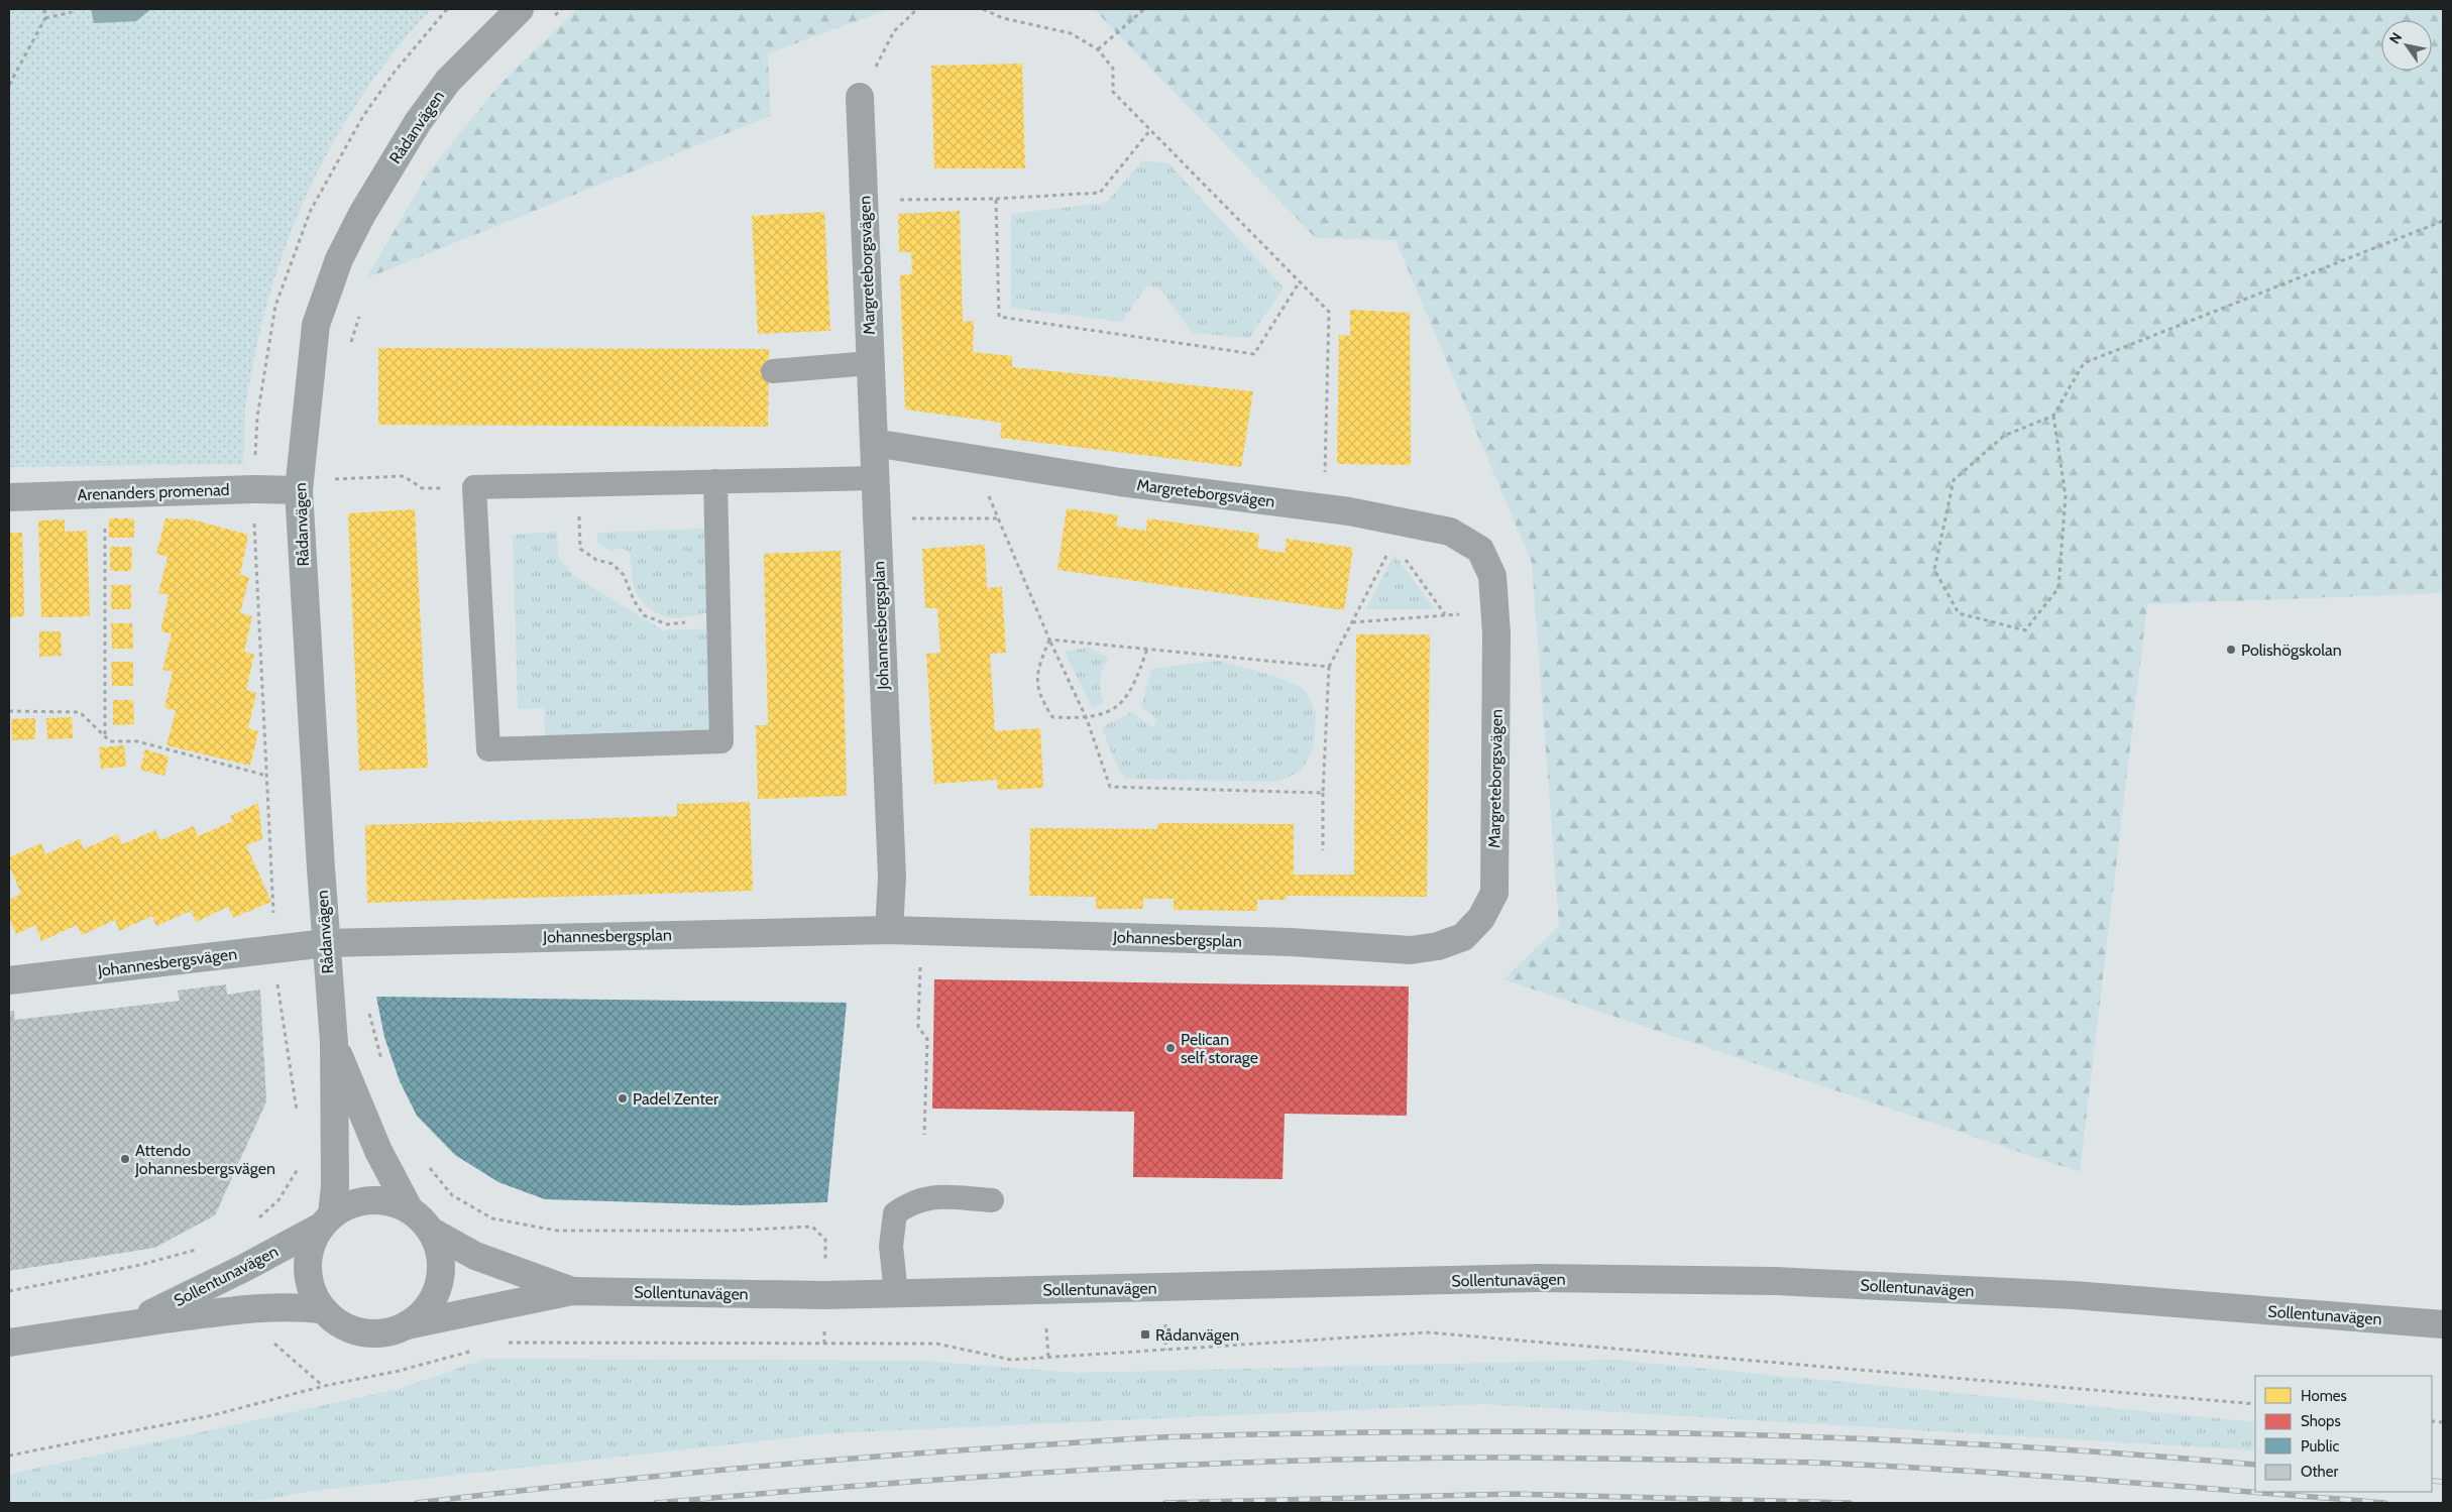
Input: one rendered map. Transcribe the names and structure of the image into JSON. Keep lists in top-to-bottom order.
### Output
{
  "streets": {
    "street": [
      "Rådanvägen",
      "Margreteborgsvägen",
      "Arenanders promenad",
      "Johannesbergsplan",
      "Johannesbergsvägen",
      "Sollentunavägen"
    ]
  },
  "crossings": [
    ["Rådanvägen", "Arenanders promenad"],
    ["Rådanvägen", "Johannesbergsplan"],
    ["Rådanvägen", "Johannesbergsvägen"],
    ["Rådanvägen", "Sollentunavägen"],
    ["Margreteborgsvägen", "Johannesbergsplan"],
    ["Johannesbergsplan", "Johannesbergsvägen"]
  ],
  "places": {
    "other": [
      "Polishögskolan",
      "Pelican self storage",
      "Padel Zenter",
      "Attendo Johannesbergsvägen"
    ],
    "transit": ["Rådanvägen"]
  },
  "legend": [
    "Homes",
    "Shops",
    "Public",
    "Other"
  ],
  "north": "top left"
}
